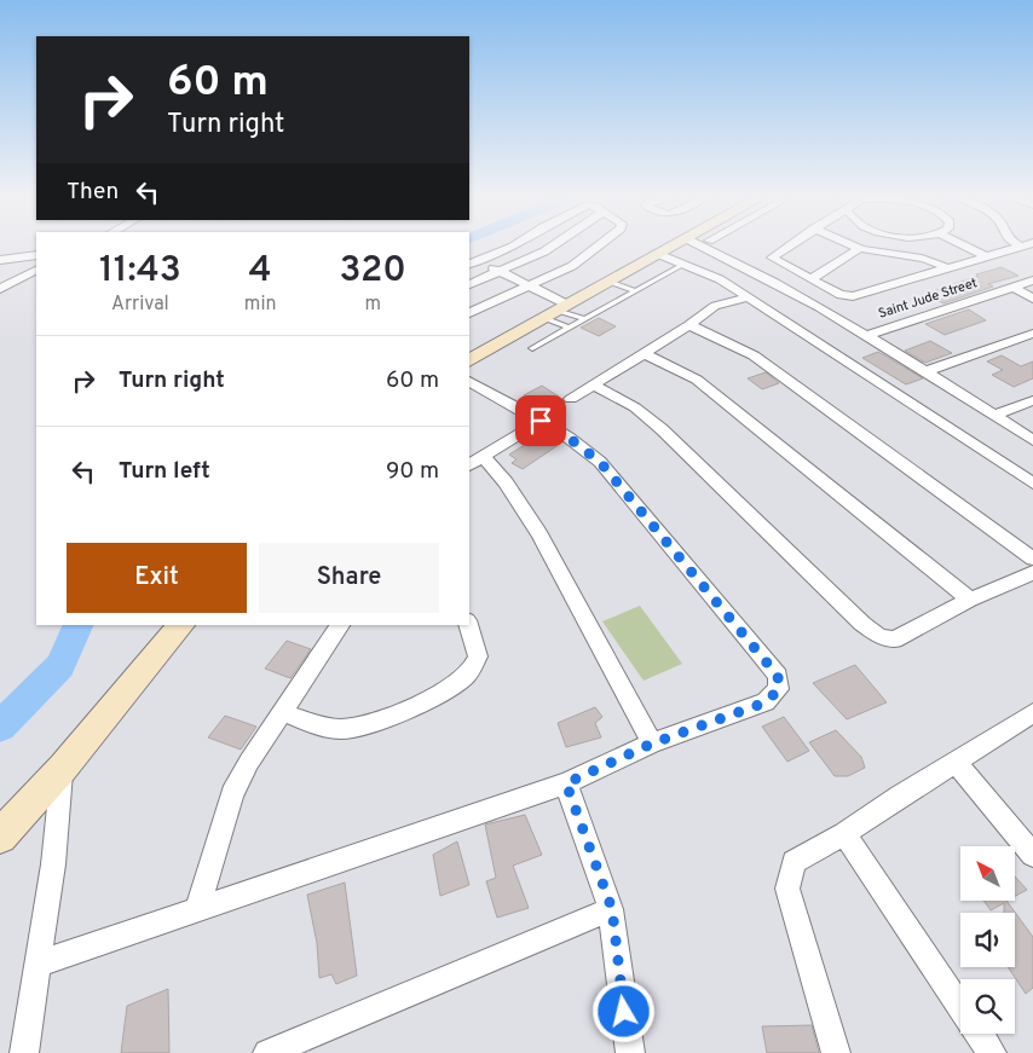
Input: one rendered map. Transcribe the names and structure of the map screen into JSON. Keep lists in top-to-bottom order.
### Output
{
  "streets": {
    "street": ["Saint Jude Street"]
  },
  "north": "top left",
  "page": {
    "turn": ["60 m", "Turn right"],
    "then": "Then",
    "eta": [
      "11:43",
      "Arrival",
      "4",
      "min",
      "320",
      "m"
    ],
    "list": [
      {
        "name": "Turn right",
        "value": "60 m"
      },
      {
        "name": "Turn left",
        "value": "90 m"
      }
    ],
    "buttons": ["Exit", "Share"]
  }
}
